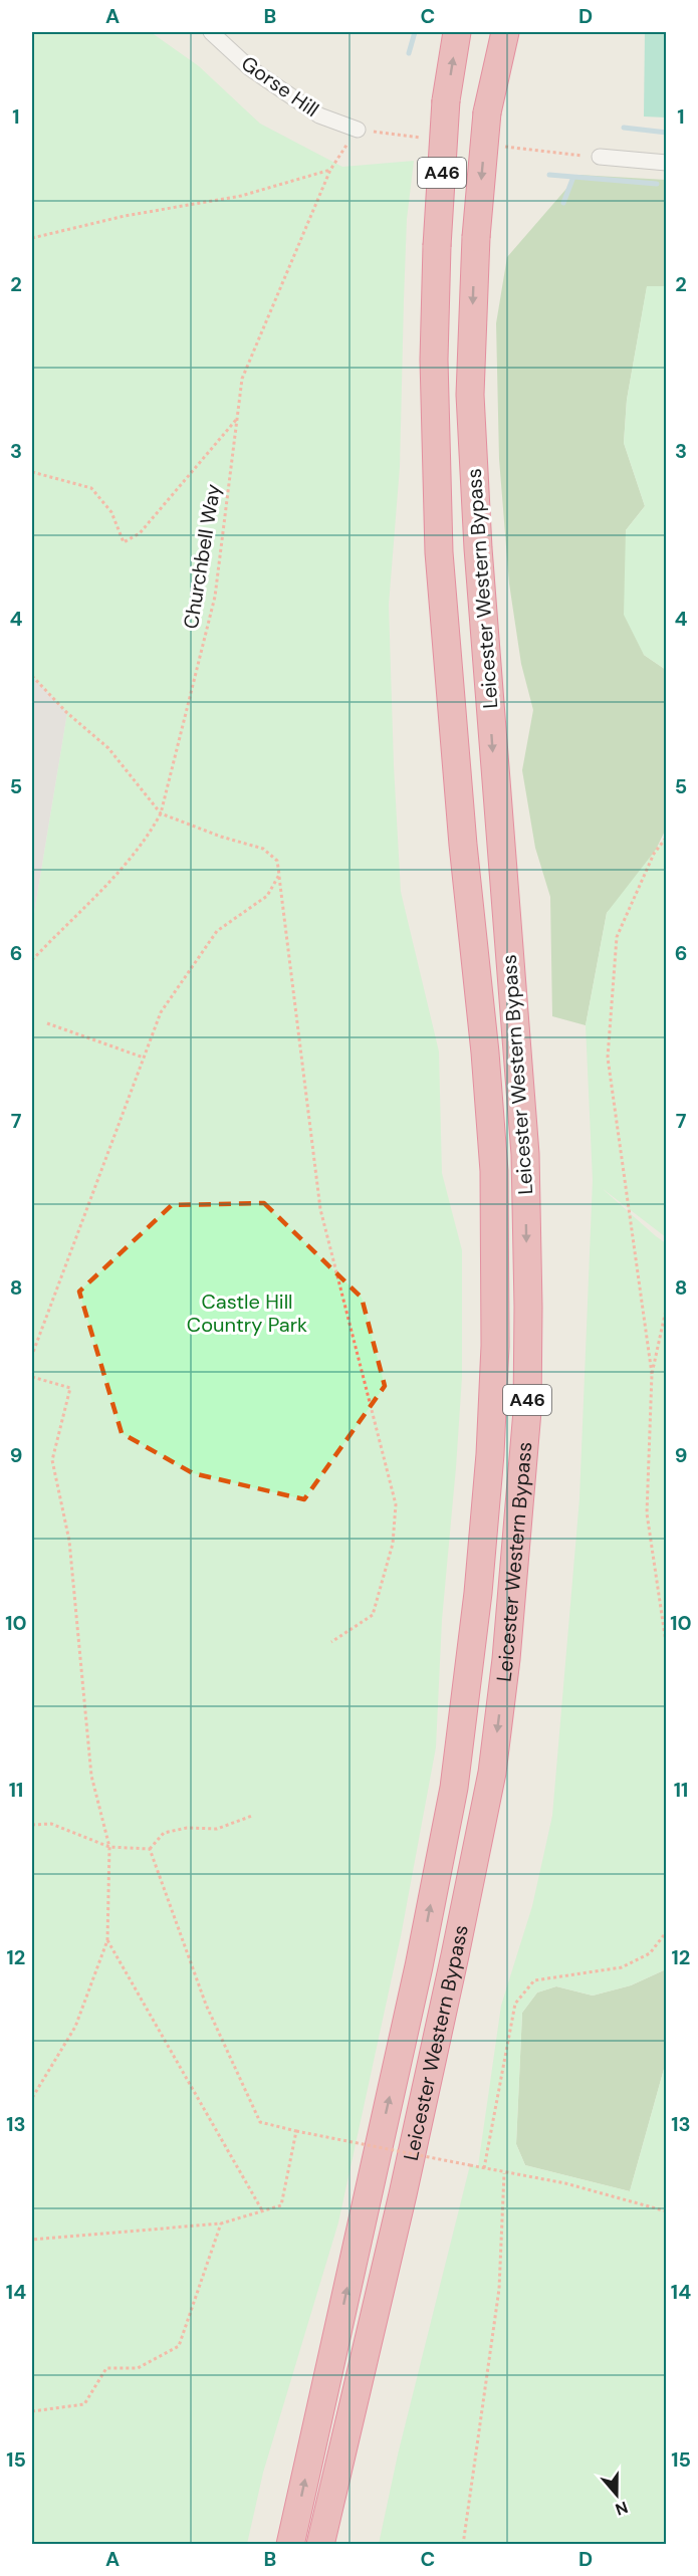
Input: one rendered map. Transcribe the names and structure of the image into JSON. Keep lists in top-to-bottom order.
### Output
{
  "streets": {
    "highway": ["A46", "Leicester Western Bypass"],
    "street": ["Gorse Hill"],
    "path": ["Churchbell Way"]
  },
  "crossings": [
    ["Gorse Hill", "Churchbell Way"],
    ["A46", "Leicester Western Bypass"]
  ],
  "parks": ["Castle Hill Country Park"],
  "north": "bottom",
  "grid": {
    "columns": [
      "A",
      "B",
      "C",
      "D"
    ],
    "rows": [
      "1",
      "2",
      "3",
      "4",
      "5",
      "6",
      "7",
      "8",
      "9",
      "10",
      "11",
      "12",
      "13",
      "14",
      "15"
    ]
  }
}
